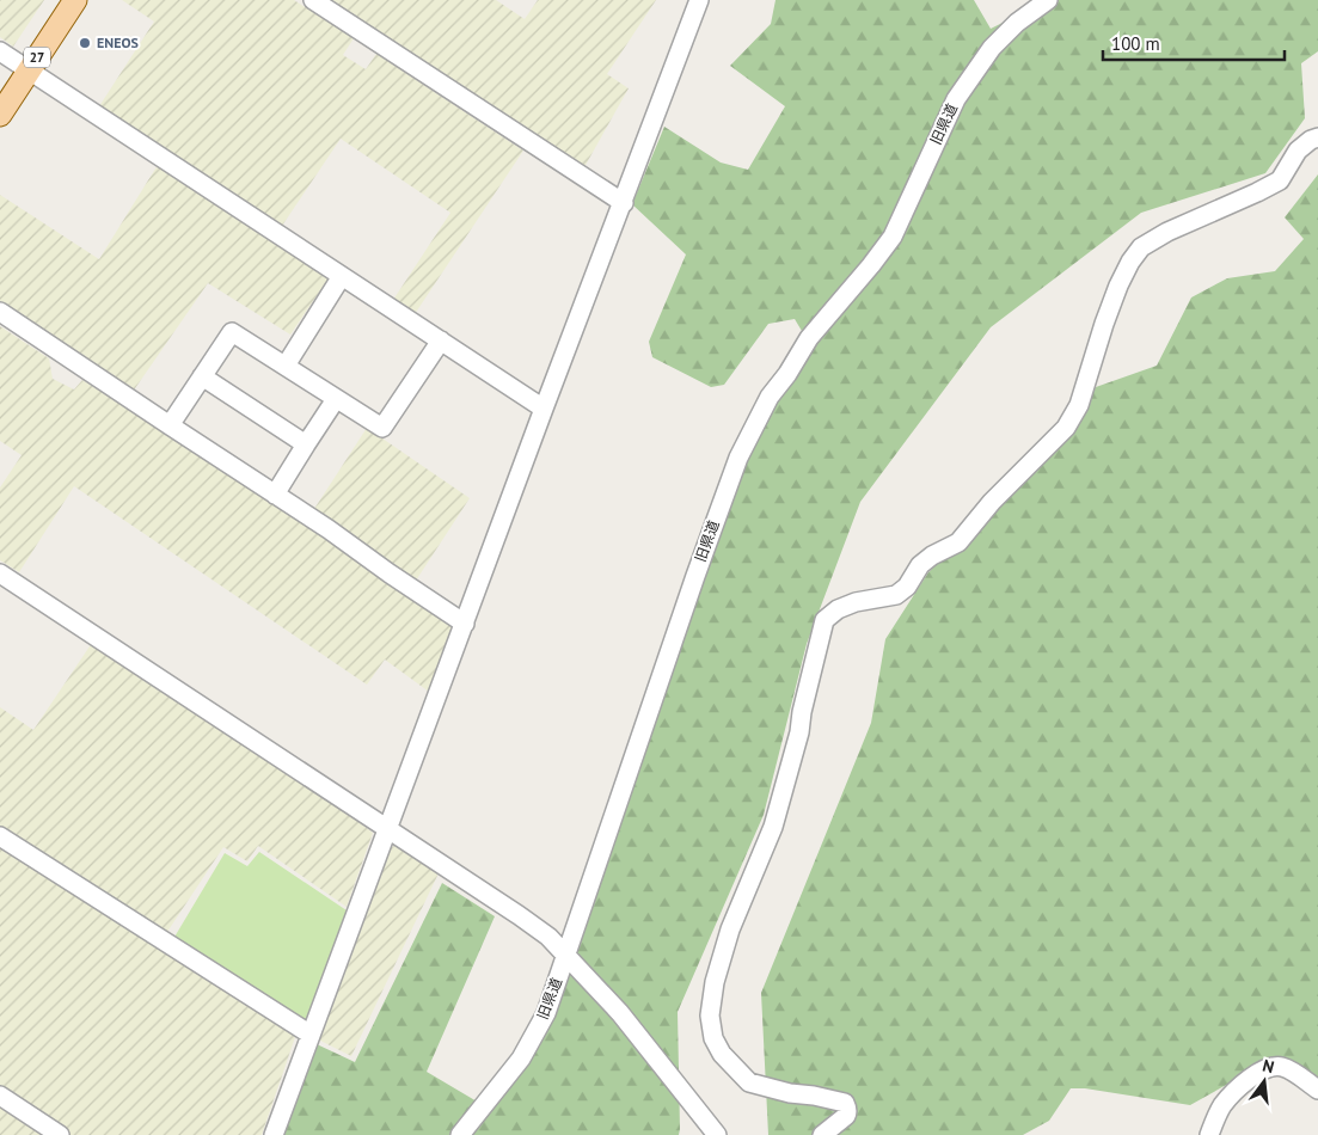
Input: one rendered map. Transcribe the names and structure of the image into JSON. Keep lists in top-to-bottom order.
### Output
{
  "streets": {
    "main road": ["27"],
    "street": ["旧県道"]
  },
  "places": ["ENEOS"],
  "scale_bar": "100 m",
  "north": "top"
}
